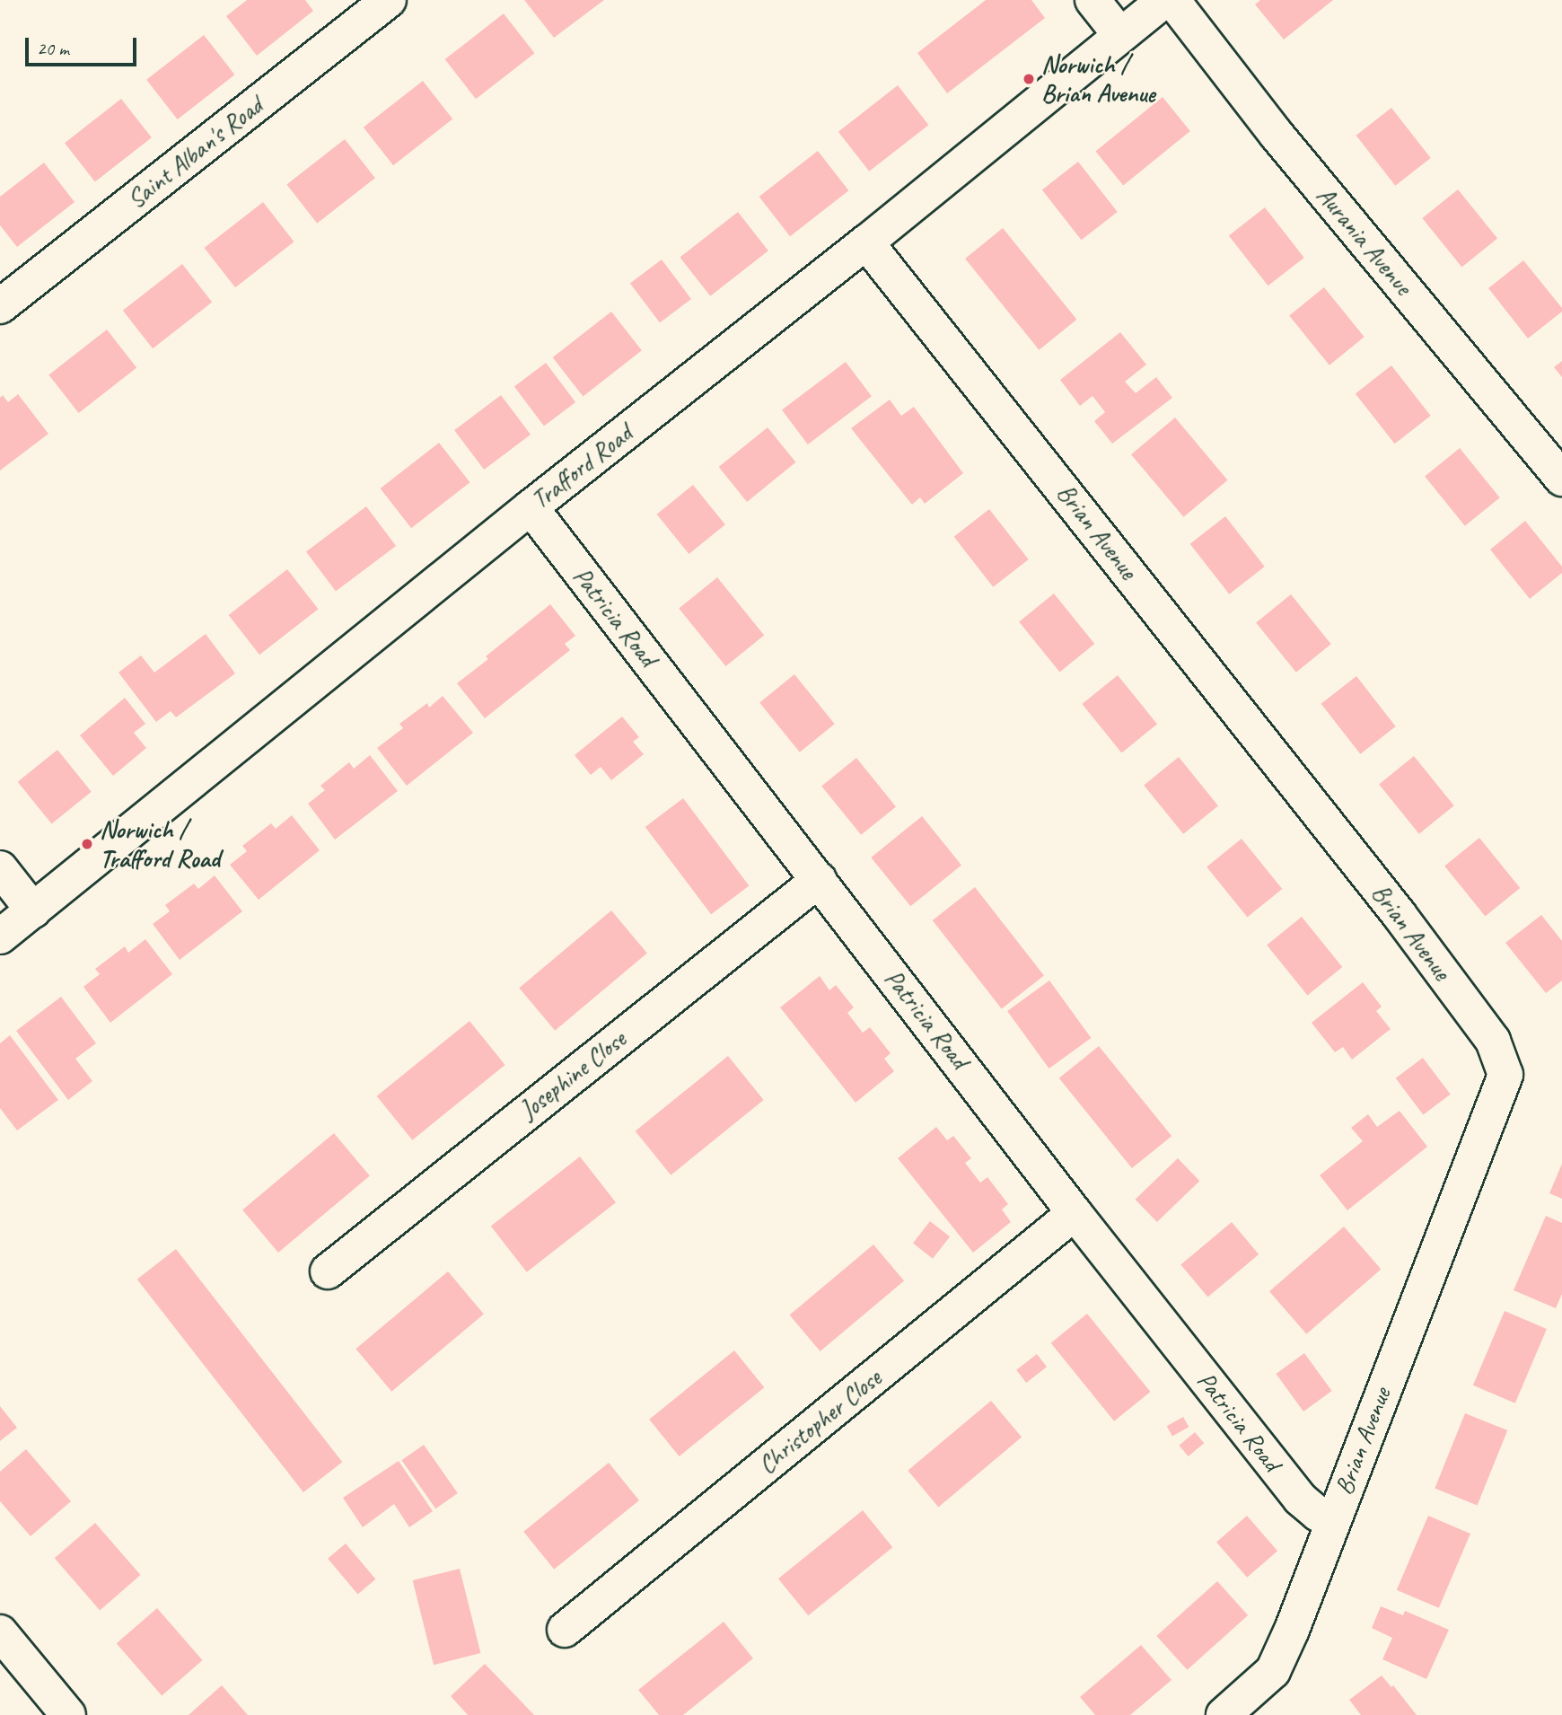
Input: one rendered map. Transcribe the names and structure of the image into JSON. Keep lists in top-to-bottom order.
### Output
{
  "streets": {
    "street": [
      "Saint Alban's Road",
      "Aurania Avenue",
      "Trafford Road",
      "Brian Avenue",
      "Patricia Road",
      "Josephine Close",
      "Christopher Close"
    ]
  },
  "crossings": [
    ["Trafford Road", "Brian Avenue"],
    ["Trafford Road", "Patricia Road"],
    ["Brian Avenue", "Patricia Road"],
    ["Patricia Road", "Josephine Close"],
    ["Patricia Road", "Christopher Close"]
  ],
  "places": ["Norwich / Brian Avenue", "Norwich / Trafford Road"],
  "scale_bar": "20 m"
}
